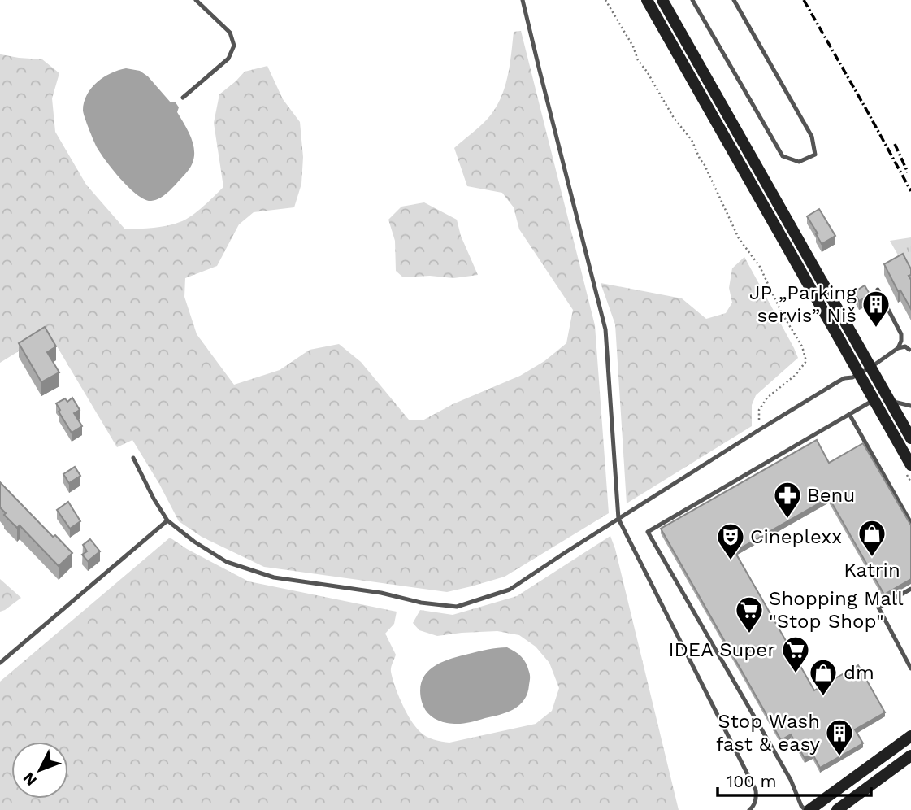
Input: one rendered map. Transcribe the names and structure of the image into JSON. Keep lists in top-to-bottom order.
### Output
{
  "places": {
    "building": ["JP „Parking servis” Niš", "Stop Wash fast & easy"],
    "pharmacy": ["Benu"],
    "shop": ["Katrin", "dm"],
    "theatre": ["Cineplexx"],
    "supermarket": ["Shopping Mall \"Stop Shop\"", "IDEA Super"]
  },
  "scale_bar": "100 m",
  "north": "bottom left"
}
